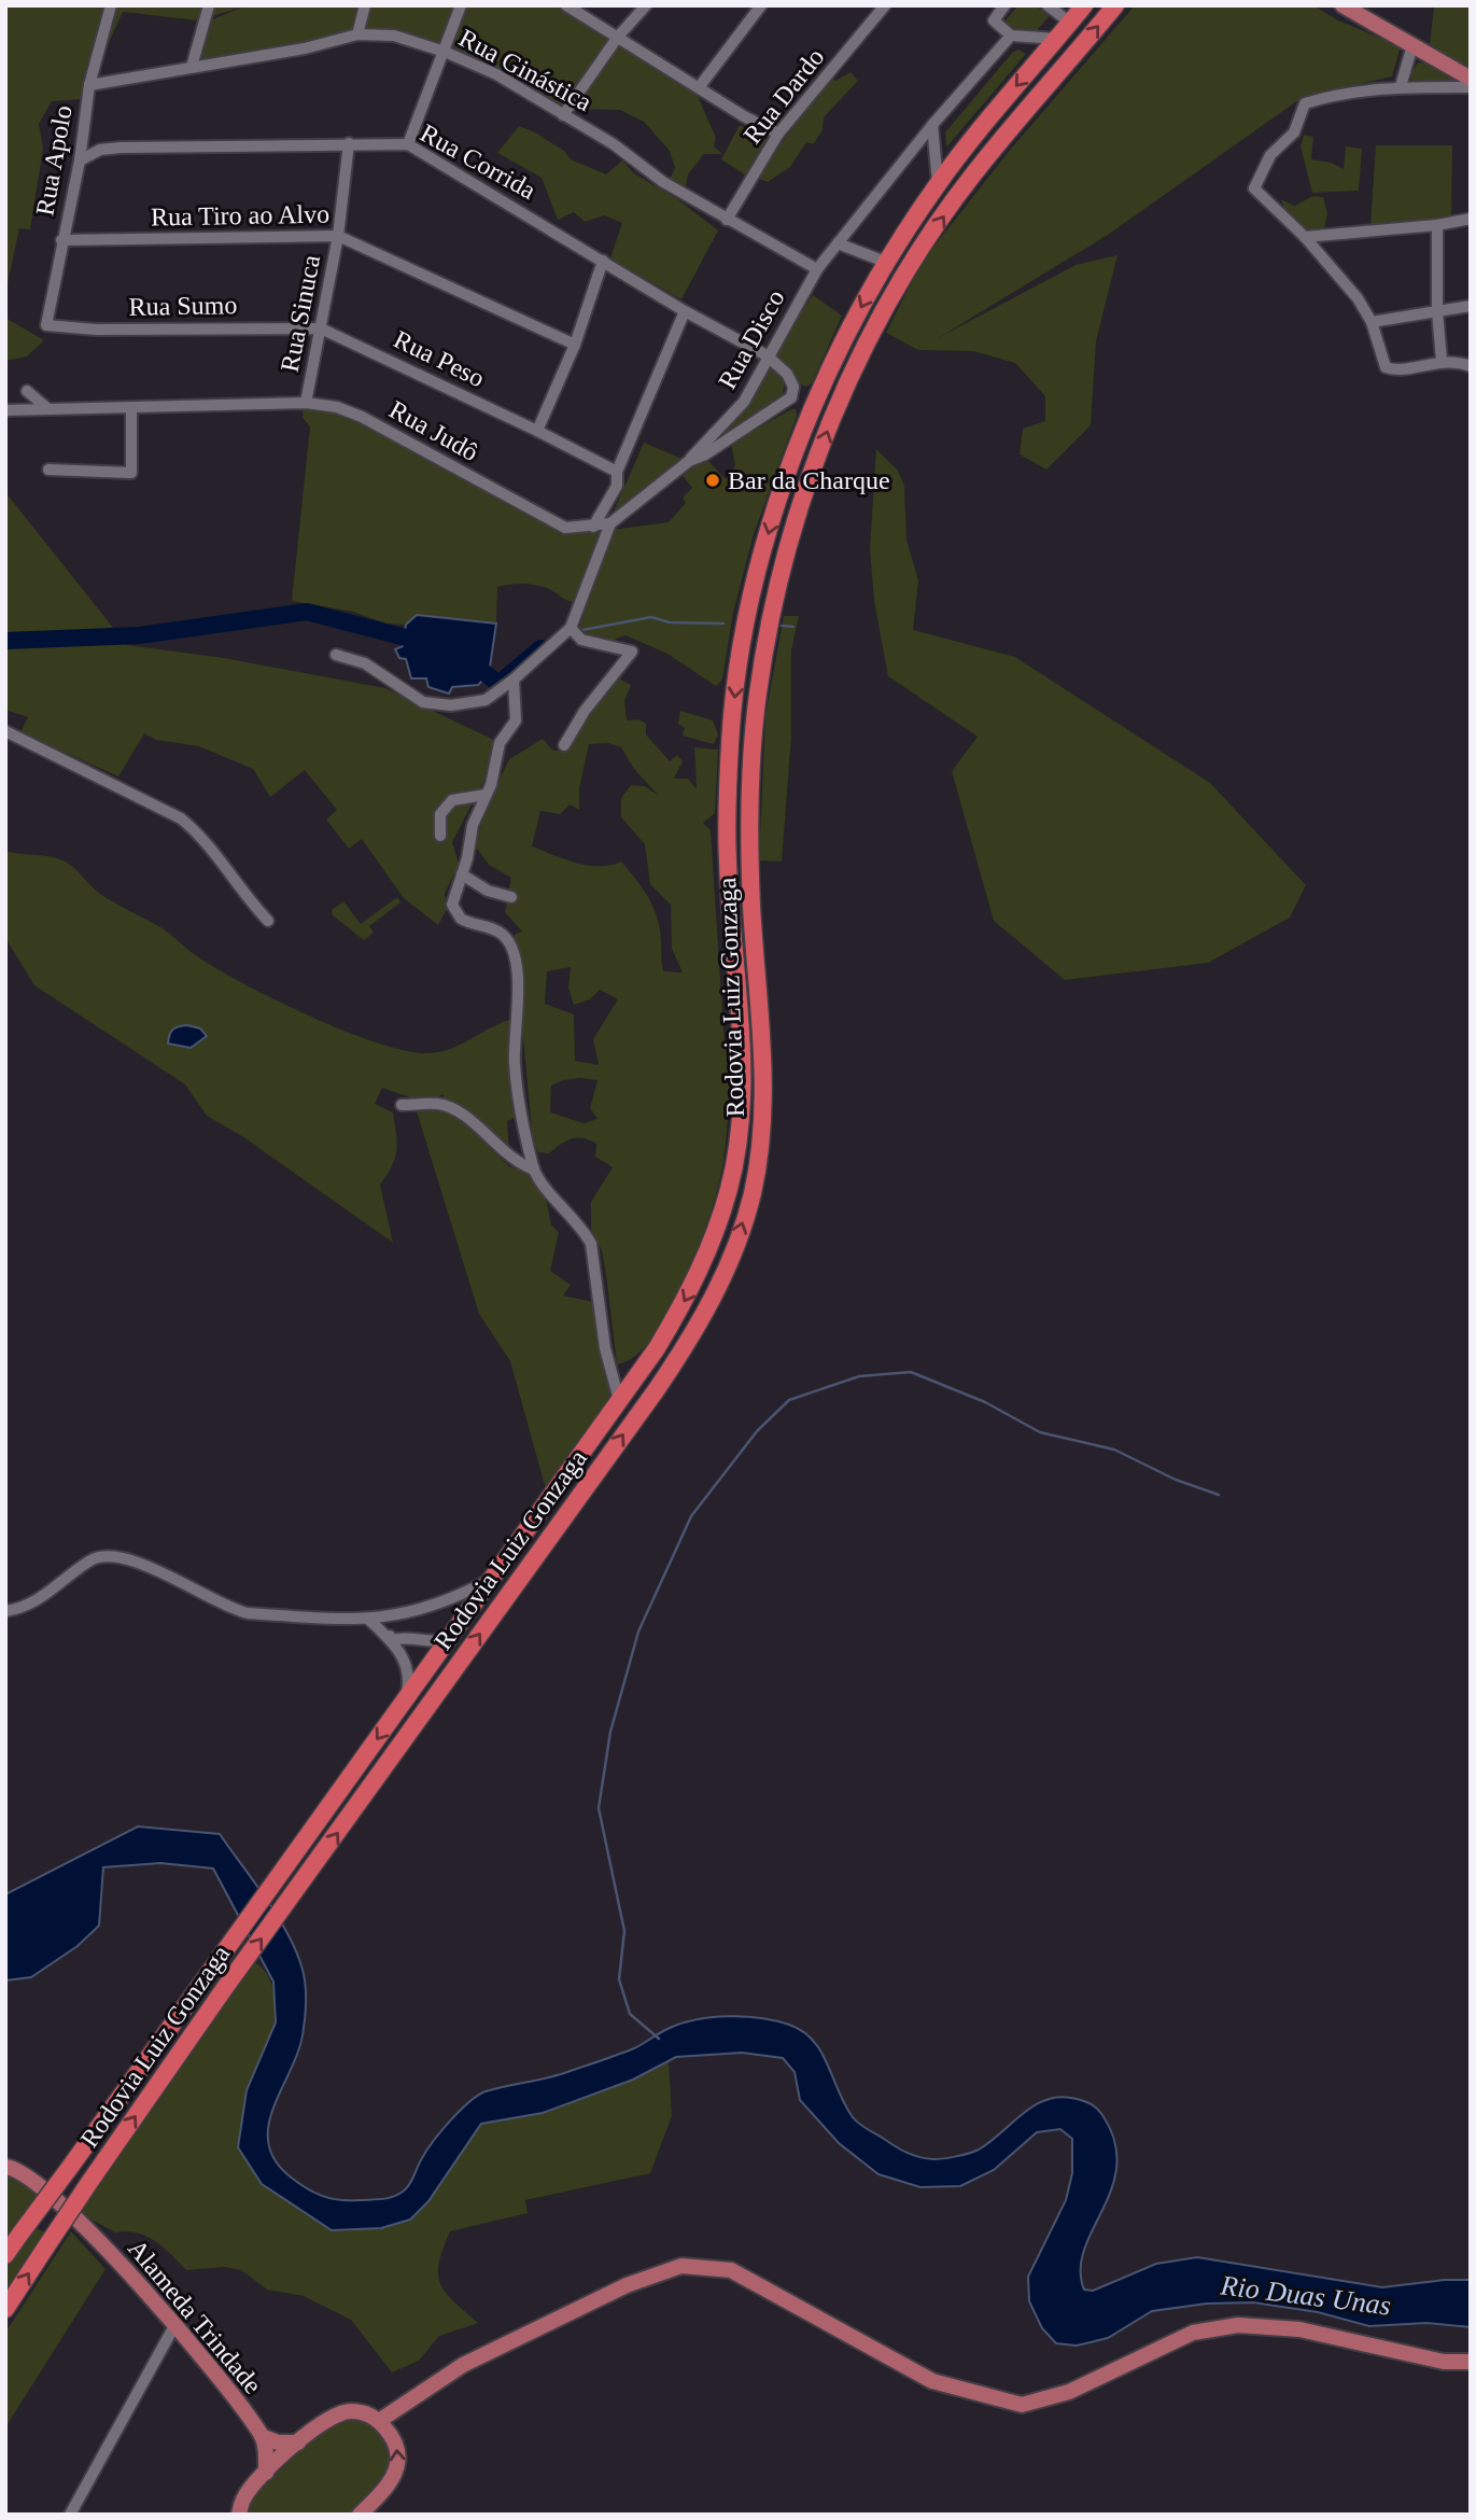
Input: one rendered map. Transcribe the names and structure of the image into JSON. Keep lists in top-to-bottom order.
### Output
{
  "streets": {
    "highway": ["Rodovia Luiz Gonzaga"],
    "main road": ["Alameda Trindade"],
    "street": [
      "Rua Ginástica",
      "Rua Dardo",
      "Rua Apolo",
      "Rua Corrida",
      "Rua Tiro ao Alvo",
      "Rua Sumo",
      "Rua Sinuca",
      "Rua Disco",
      "Rua Peso",
      "Rua Judô"
    ]
  },
  "crossings": [
    ["Rua Ginástica", "Rua Dardo"],
    ["Rua Ginástica", "Rua Apolo"],
    ["Rua Ginástica", "Rua Disco"],
    ["Rua Apolo", "Rua Corrida"],
    ["Rua Apolo", "Rua Tiro ao Alvo"],
    ["Rua Apolo", "Rua Sumo"],
    ["Rua Corrida", "Rua Sinuca"],
    ["Rua Corrida", "Rua Disco"],
    ["Rua Corrida", "Rua Judô"],
    ["Rua Tiro ao Alvo", "Rua Sinuca"],
    ["Rua Sumo", "Rua Sinuca"],
    ["Rua Sumo", "Rua Peso"],
    ["Rua Sinuca", "Rua Peso"],
    ["Rua Sinuca", "Rua Judô"],
    ["Rua Disco", "Rua Judô"]
  ],
  "water": ["Rio Duas Unas"],
  "places": ["Bar da Charque"]
}
